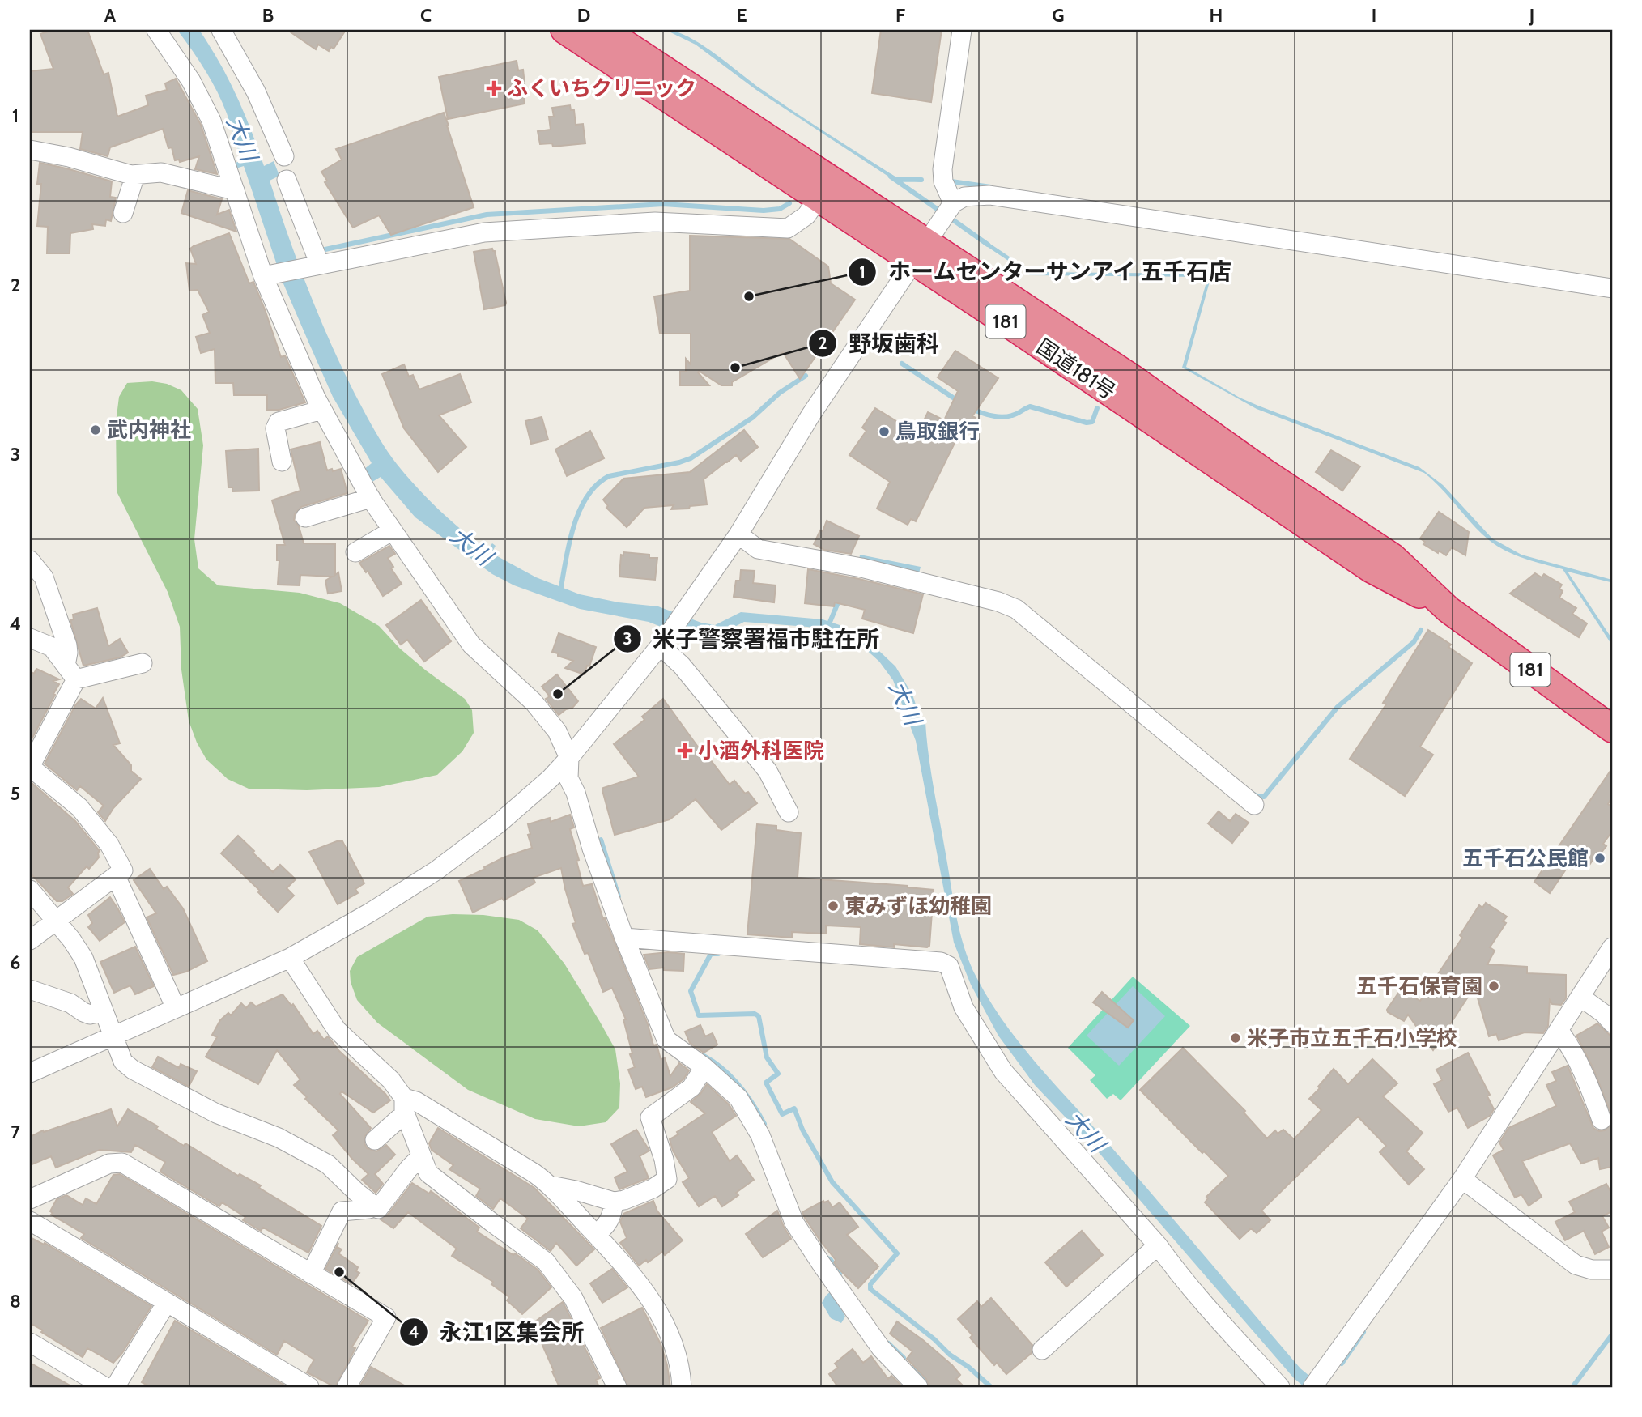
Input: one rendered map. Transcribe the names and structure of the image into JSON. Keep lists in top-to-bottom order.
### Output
{
  "streets": {
    "highway": ["181", "国道181号"]
  },
  "water": ["大川"],
  "places": {
    "health": ["ふくいちクリニック", "小酒外科医院"],
    "other": [
      "ホームセンターサンアイ 五千石店",
      "野坂歯科",
      "武内神社",
      "鳥取銀行",
      "米子警察署福市駐在所",
      "五千石公民館",
      "東みずほ幼稚園",
      "五千石保育園",
      "米子市立五千石小学校",
      "永江1区集会所"
    ]
  },
  "grid": {
    "columns": [
      "A",
      "B",
      "C",
      "D",
      "E",
      "F",
      "G",
      "H",
      "I",
      "J"
    ],
    "rows": [
      "1",
      "2",
      "3",
      "4",
      "5",
      "6",
      "7",
      "8"
    ]
  }
}
